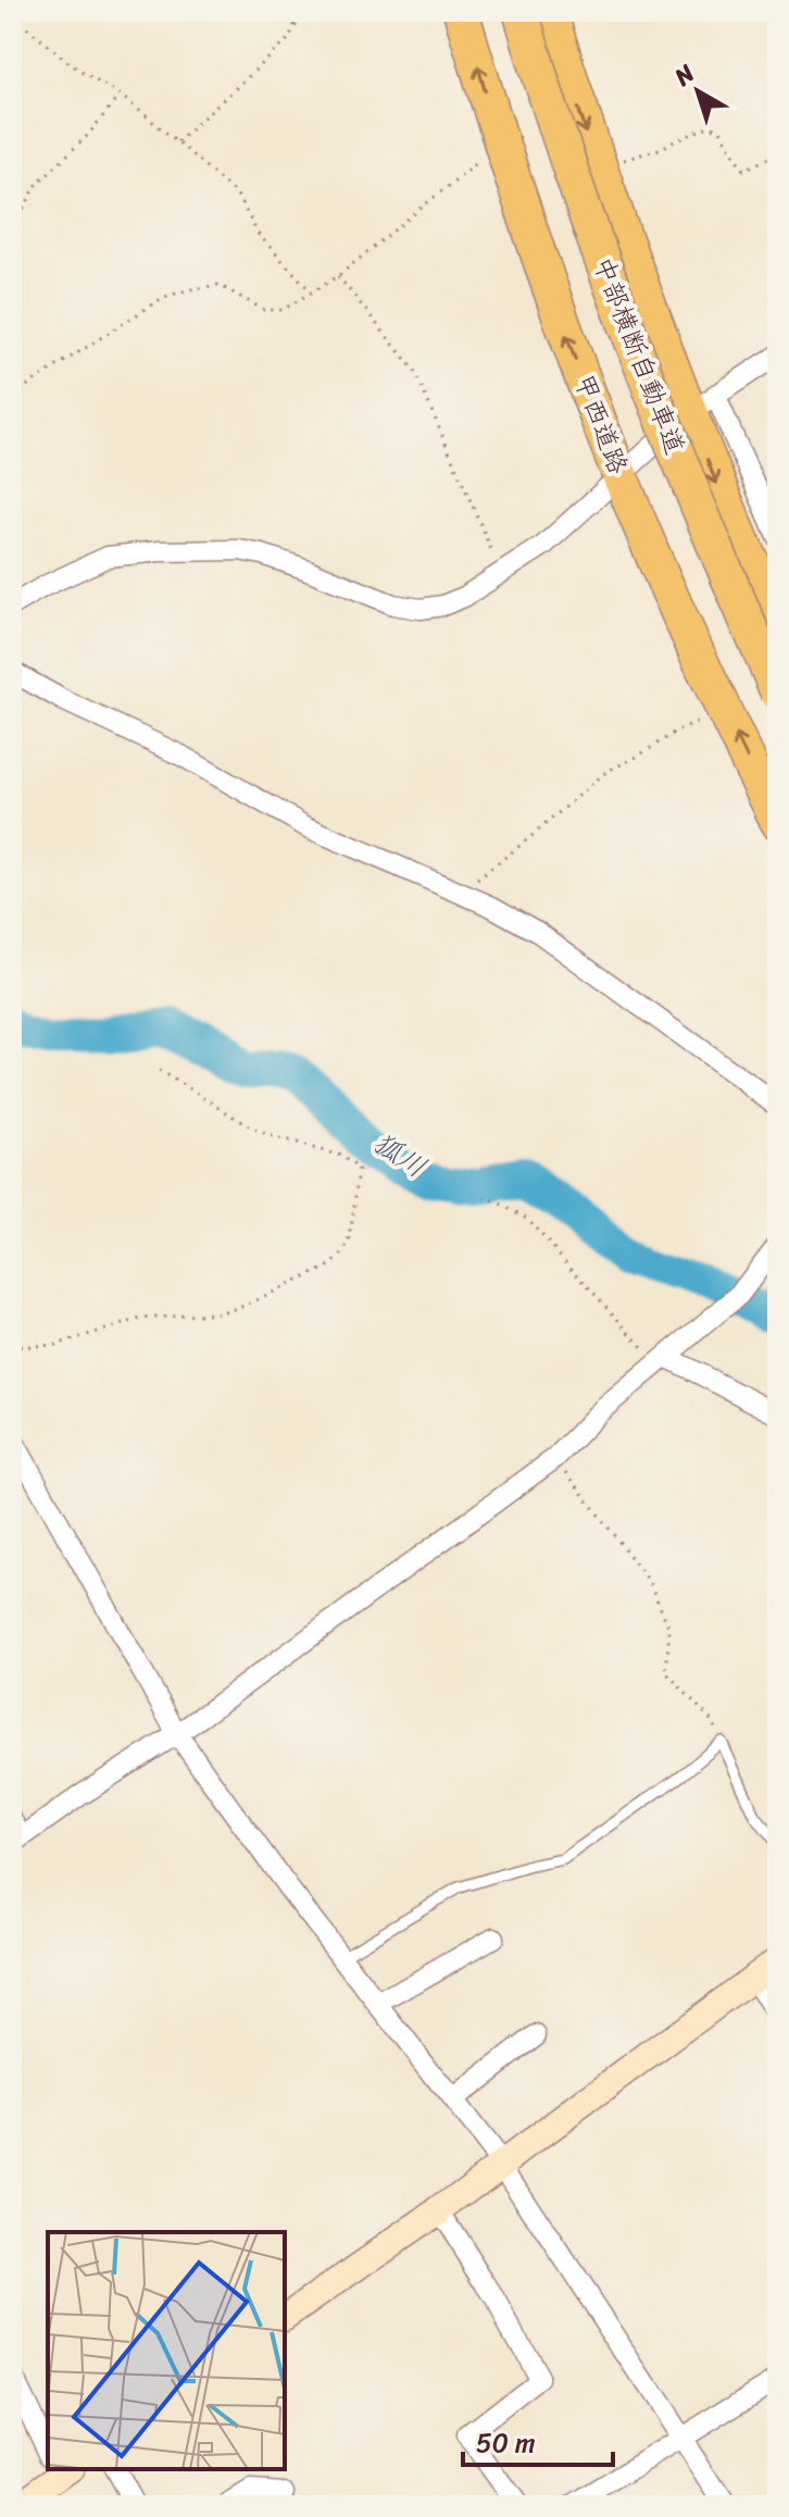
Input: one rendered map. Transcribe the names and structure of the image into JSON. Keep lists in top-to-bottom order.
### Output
{
  "streets": {
    "highway": ["中部横断自動車道", "甲西道路"]
  },
  "water": ["狐川"],
  "scale_bar": "50 m",
  "north": "top left"
}
